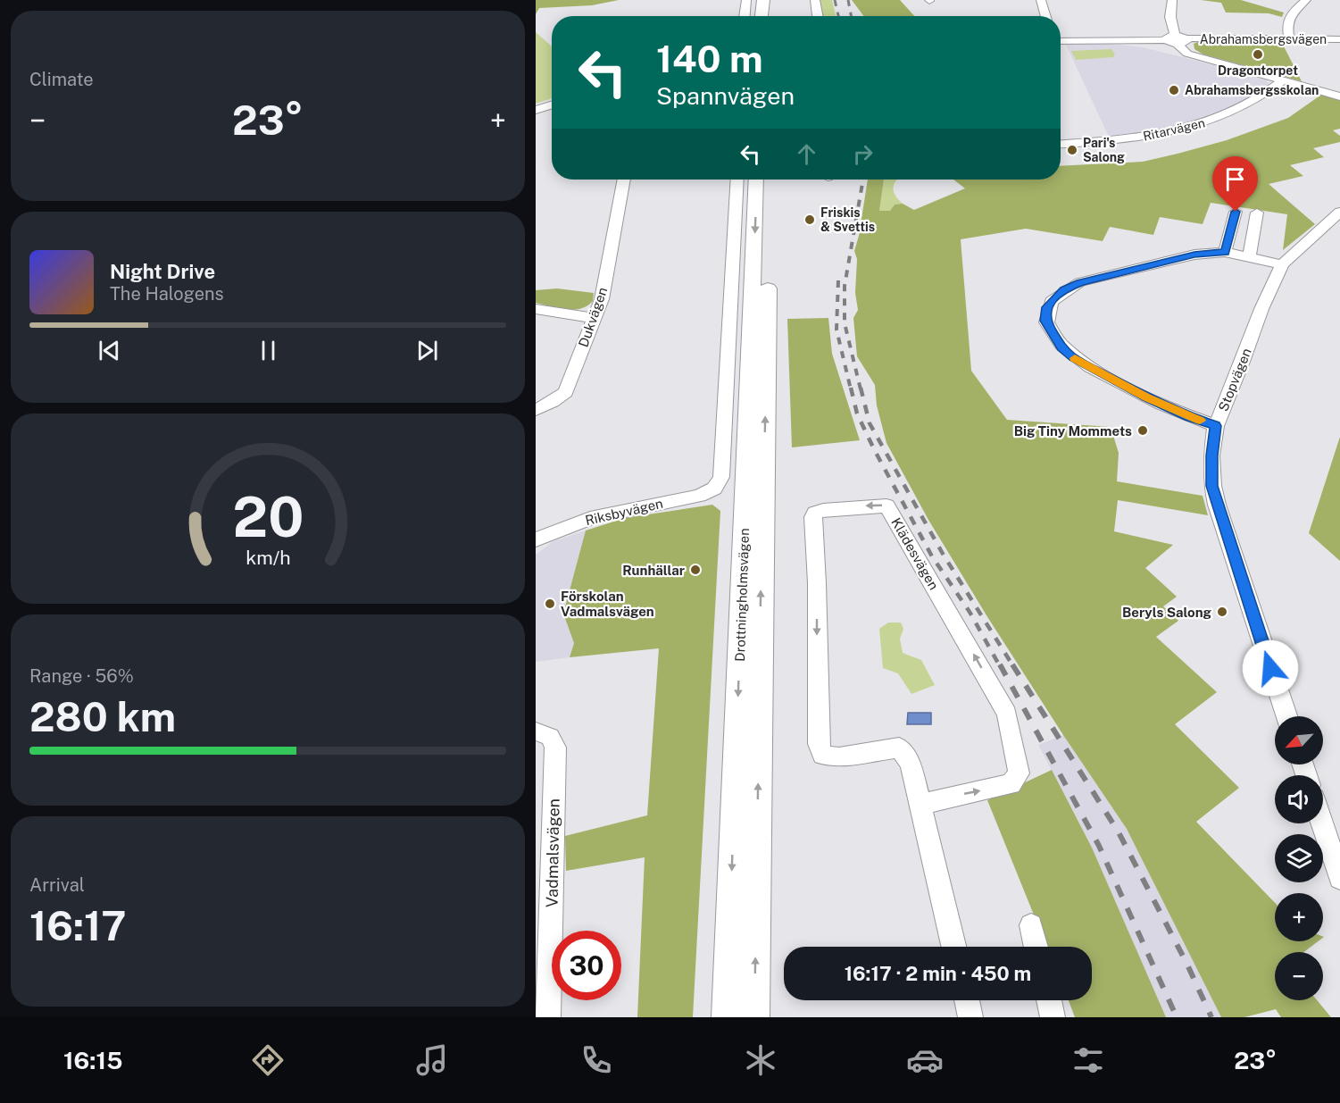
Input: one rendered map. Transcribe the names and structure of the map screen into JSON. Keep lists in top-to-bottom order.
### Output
{
  "streets": {
    "main road": ["Drottningholmsvägen"],
    "street": [
      "Abrahamsbergsvägen",
      "Ritarvägen",
      "Dukvägen",
      "Stopvägen",
      "Riksbyvägen",
      "Klädesvägen",
      "Vadmalsvägen"
    ]
  },
  "places": [
    "Dragontorpet",
    "Abrahamsbergsskolan",
    "Pari's Salong",
    "Friskis & Svettis",
    "Big Tiny Mommets",
    "Runhällar",
    "Förskolan Vadmalsvägen",
    "Beryls Salong"
  ],
  "north": "bottom left",
  "page": {
    "tile": [
      "Climate",
      ["Range · 56%", "280 km"],
      ["Arrival", "16:17"]
    ],
    "turn": ["140 m", "Spannvägen"],
    "heat": ["−", "23°", "+"],
    "song": ["Night Drive", "The Halogens"],
    "map_buttons": ["+", "−"],
    "limit": "30",
    "trip": "16:17 · 2 min · 450 m",
    "tabs": ["16:15", "23°"],
    "gauge": ["20", "km/h"]
  }
}
